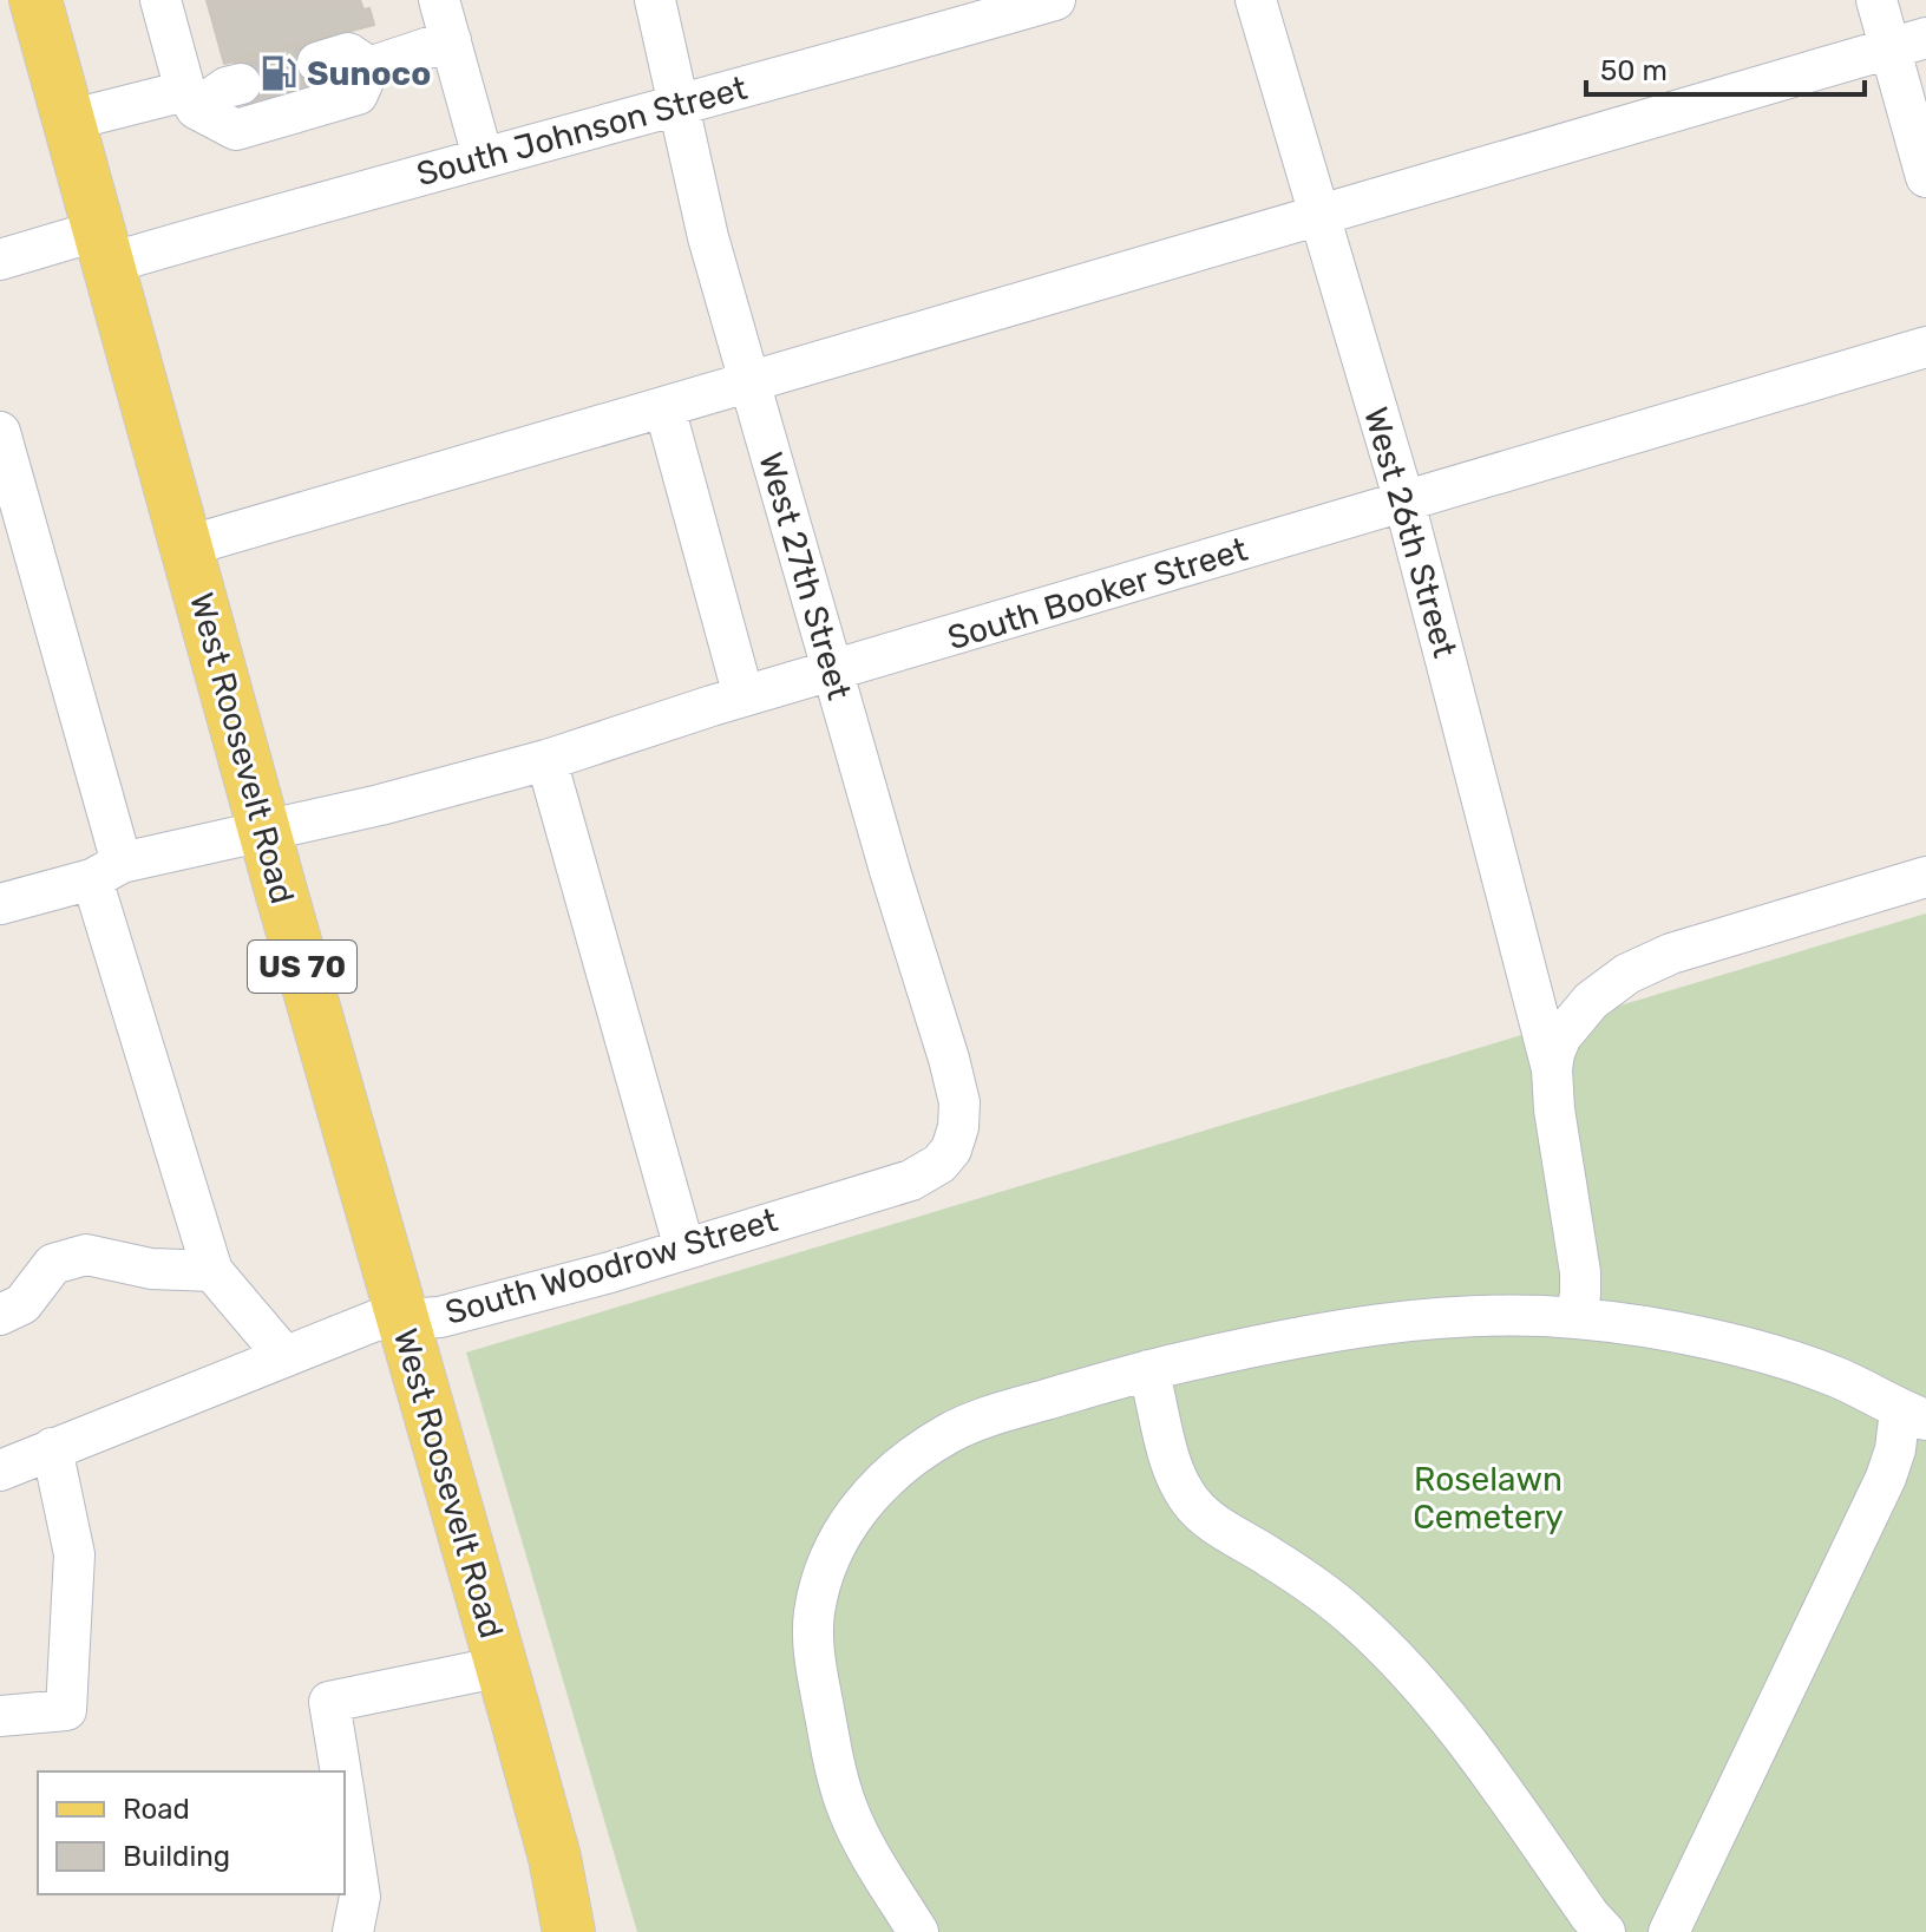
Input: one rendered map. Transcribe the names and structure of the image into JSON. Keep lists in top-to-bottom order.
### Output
{
  "streets": {
    "main road": ["West Roosevelt Road", "US 70"],
    "street": [
      "South Johnson Street",
      "West 26th Street",
      "West 27th Street",
      "South Booker Street",
      "South Woodrow Street"
    ]
  },
  "crossings": [
    ["South Johnson Street", "West 27th Street"],
    ["South Johnson Street", "West Roosevelt Road"],
    ["West 26th Street", "South Booker Street"],
    ["West 27th Street", "South Booker Street"],
    ["West 27th Street", "South Woodrow Street"],
    ["South Booker Street", "West Roosevelt Road"],
    ["West Roosevelt Road", "South Woodrow Street"]
  ],
  "parks": ["Roselawn Cemetery"],
  "places": {
    "fuel station": ["Sunoco"]
  },
  "legend": ["Road", "Building"],
  "scale_bar": "50 m"
}
